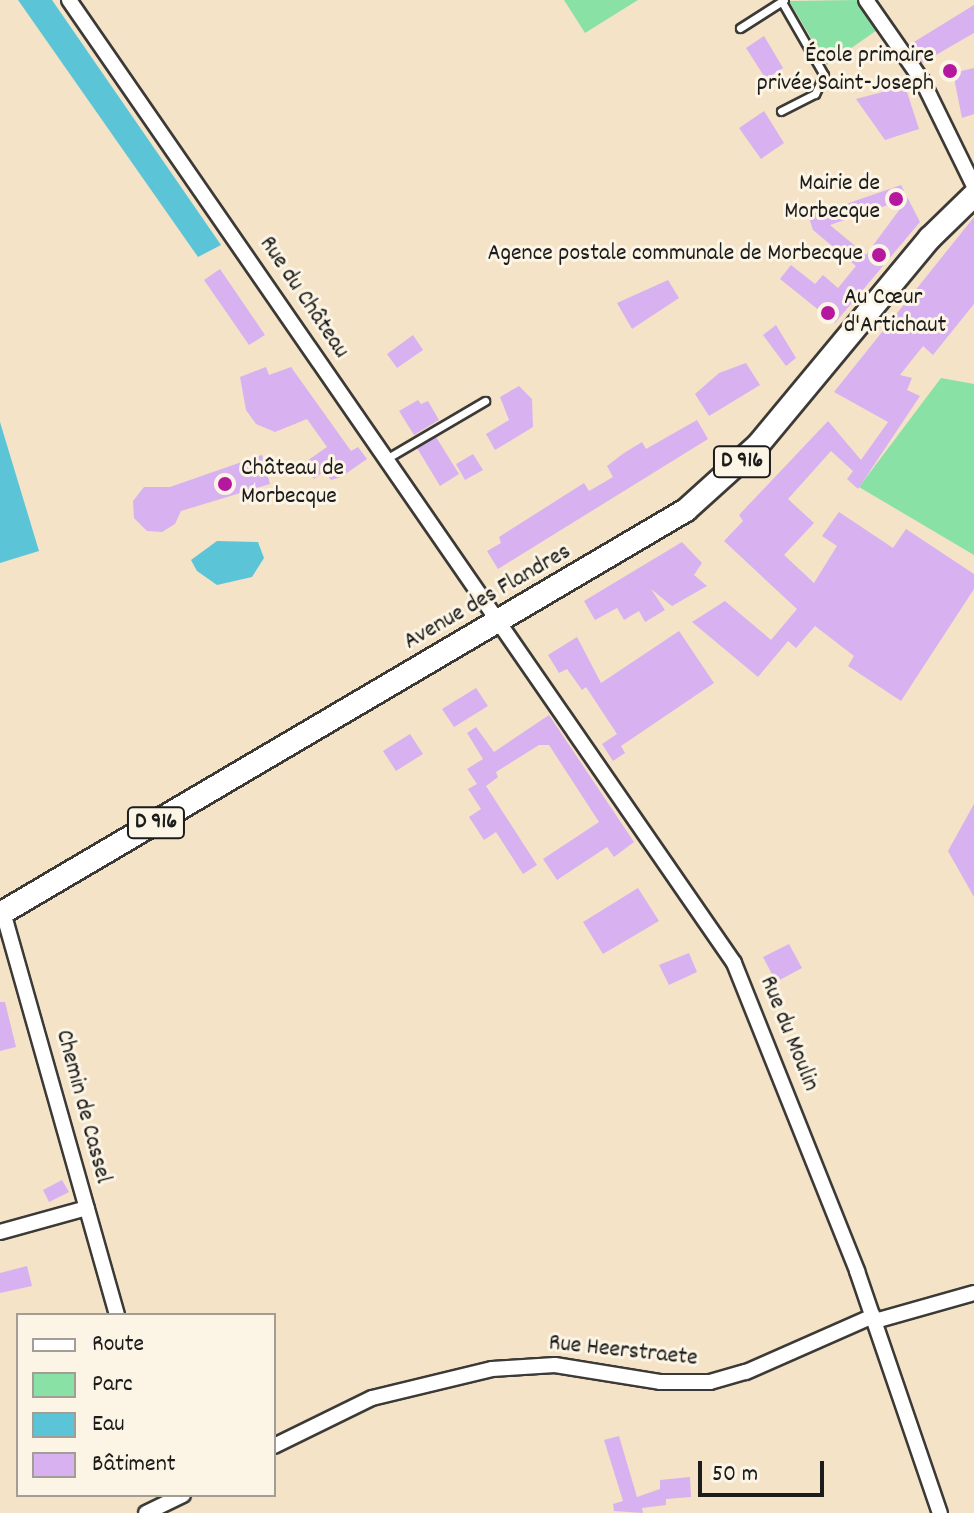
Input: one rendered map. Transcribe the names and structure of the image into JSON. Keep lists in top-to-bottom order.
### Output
{
  "streets": {
    "main road": ["D 916", "Avenue des Flandres"],
    "street": [
      "Rue du Château",
      "Rue du Moulin",
      "Chemin de Cassel",
      "Rue Heerstraete"
    ]
  },
  "crossings": [
    ["Rue du Château", "Avenue des Flandres"],
    ["Rue du Château", "Rue du Moulin"],
    ["Avenue des Flandres", "Rue du Moulin"],
    ["Avenue des Flandres", "Chemin de Cassel"],
    ["Rue du Moulin", "Rue Heerstraete"]
  ],
  "places": [
    "École primaire privée Saint-Joseph",
    "Mairie de Morbecque",
    "Agence postale communale de Morbecque",
    "Au Cœur d'Artichaut",
    "Château de Morbecque"
  ],
  "legend": [
    "Route",
    "Parc",
    "Eau",
    "Bâtiment"
  ],
  "scale_bar": "50 m"
}
